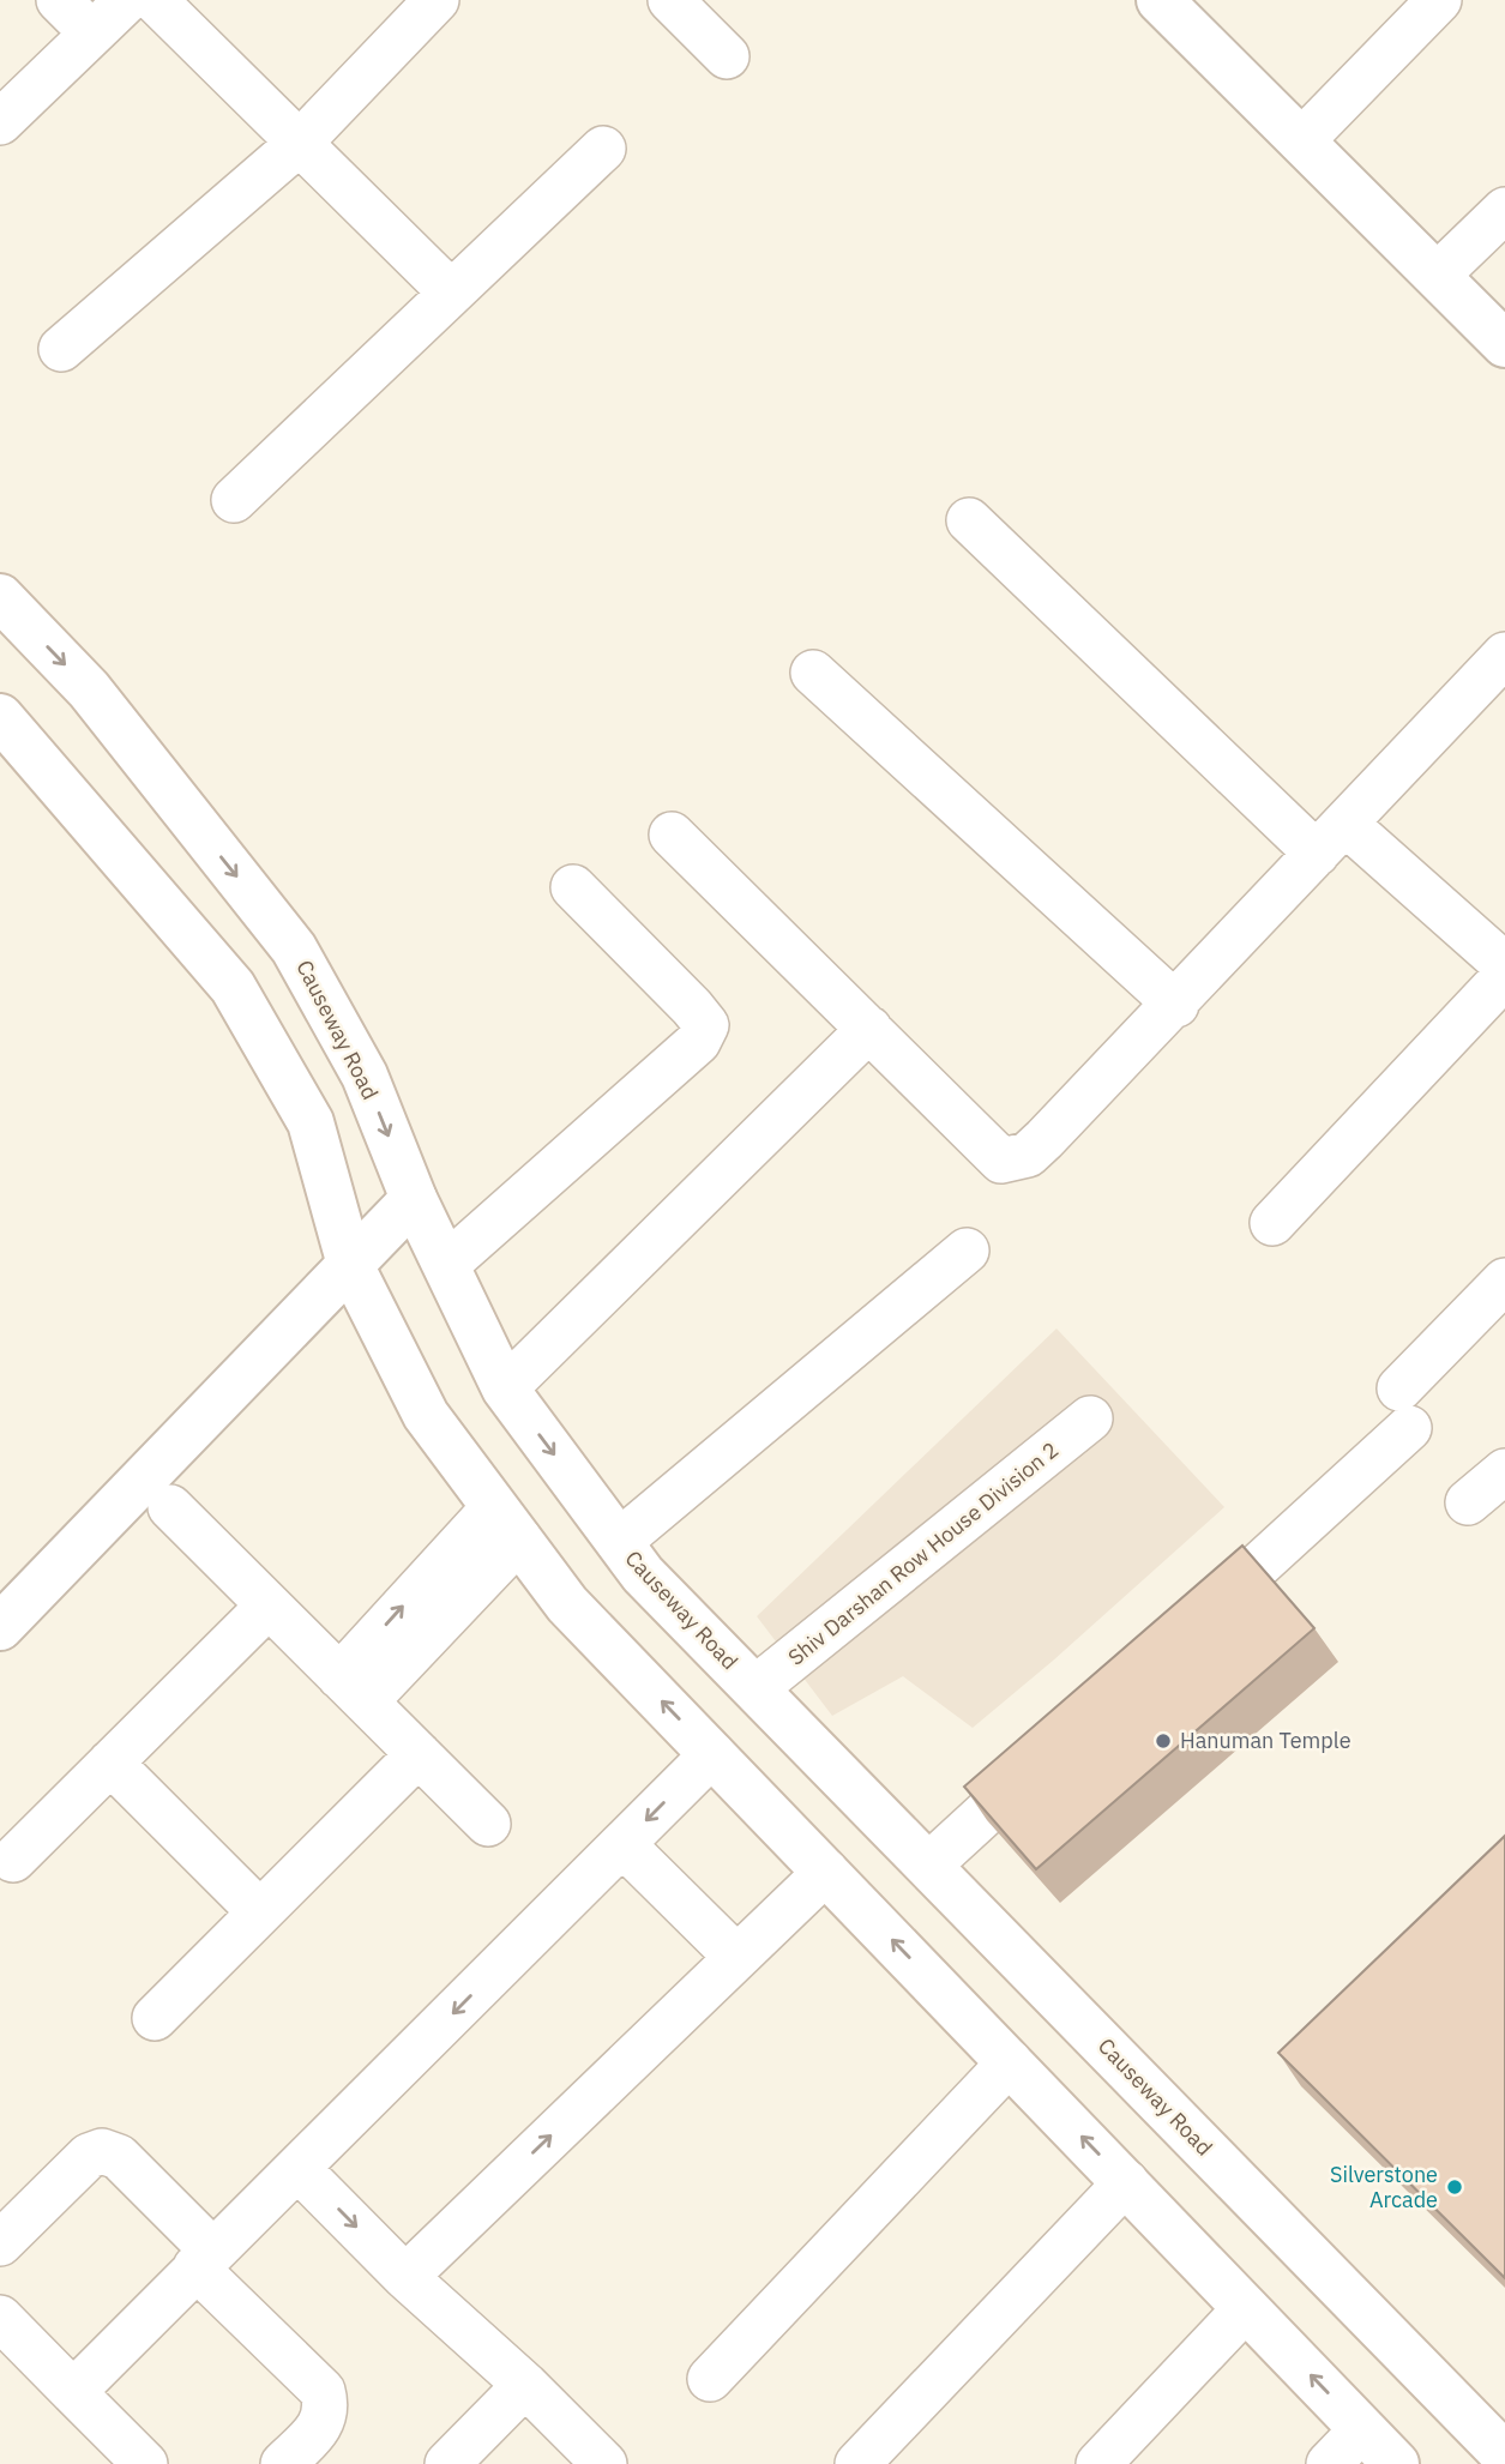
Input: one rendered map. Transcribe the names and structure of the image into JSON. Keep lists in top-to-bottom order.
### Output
{
  "streets": {
    "main road": ["Causeway Road"],
    "street": ["Shiv Darshan Row House Division 2"]
  },
  "crossings": [
    ["Causeway Road", "Shiv Darshan Row House Division 2"]
  ],
  "places": ["Hanuman Temple", "Silverstone Arcade"]
}
